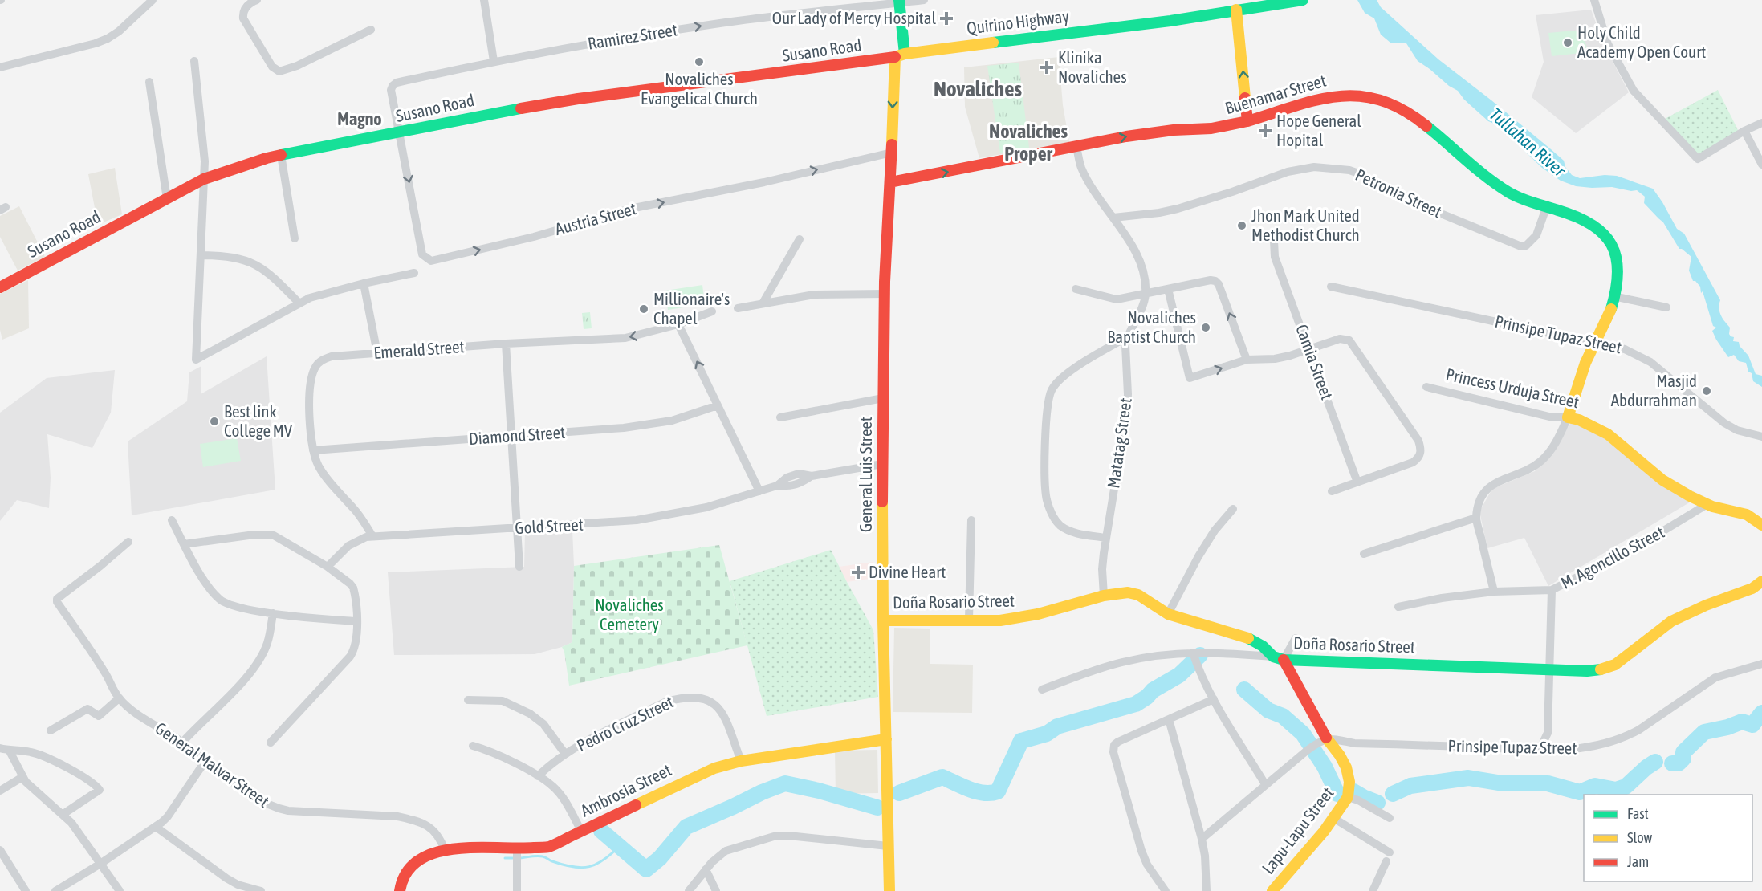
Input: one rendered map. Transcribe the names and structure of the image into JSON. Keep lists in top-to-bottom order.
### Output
{
  "streets": {
    "main road": [
      "Quirino Highway",
      "Susano Road",
      "Buenamar Street",
      "Princess Urduja Street",
      "General Luis Street",
      "Doña Rosario Street",
      "Ambrosia Street",
      "Lapu-Lapu Street"
    ],
    "street": [
      "Ramirez Street",
      "Petronia Street",
      "Austria Street",
      "Prinsipe Tupaz Street",
      "Emerald Street",
      "Camia Street",
      "Diamond Street",
      "Matatag Street",
      "Gold Street",
      "M. Agoncillo Street",
      "Pedro Cruz Street",
      "General Malvar Street"
    ]
  },
  "crossings": [
    ["Quirino Highway", "Susano Road"],
    ["Quirino Highway", "General Luis Street"],
    ["Ramirez Street", "Susano Road"],
    ["Ramirez Street", "Austria Street"],
    ["Susano Road", "Austria Street"],
    ["Susano Road", "General Luis Street"],
    ["Buenamar Street", "Petronia Street"],
    ["Buenamar Street", "Prinsipe Tupaz Street"],
    ["Buenamar Street", "Princess Urduja Street"],
    ["Buenamar Street", "General Luis Street"],
    ["Austria Street", "General Luis Street"],
    ["Prinsipe Tupaz Street", "Lapu-Lapu Street"],
    ["Emerald Street", "Diamond Street"],
    ["Emerald Street", "Gold Street"],
    ["Princess Urduja Street", "M. Agoncillo Street"],
    ["Matatag Street", "Doña Rosario Street"],
    ["General Luis Street", "Gold Street"],
    ["General Luis Street", "Doña Rosario Street"],
    ["General Luis Street", "Ambrosia Street"],
    ["Doña Rosario Street", "Lapu-Lapu Street"],
    ["Pedro Cruz Street", "Ambrosia Street"],
    ["General Malvar Street", "Ambrosia Street"]
  ],
  "one_way": ["Ramirez Street", "Buenamar Street", "Austria Street"],
  "districts": ["Novaliches", "Magno", "Novaliches Proper"],
  "water": ["Tullahan River"],
  "parks": ["Novaliches Cemetery"],
  "places": {
    "health": [
      "Our Lady of Mercy Hospital",
      "Klinika Novaliches",
      "Hope General Hopital",
      "Divine Heart"
    ],
    "other": [
      "Holy Child Academy Open Court",
      "Novaliches Evangelical Church",
      "Jhon Mark United Methodist Church",
      "Millionaire's Chapel",
      "Novaliches Baptist Church",
      "Masjid Abdurrahman",
      "Best link College MV"
    ]
  },
  "legend": ["Fast", "Slow", "Jam"]
}
